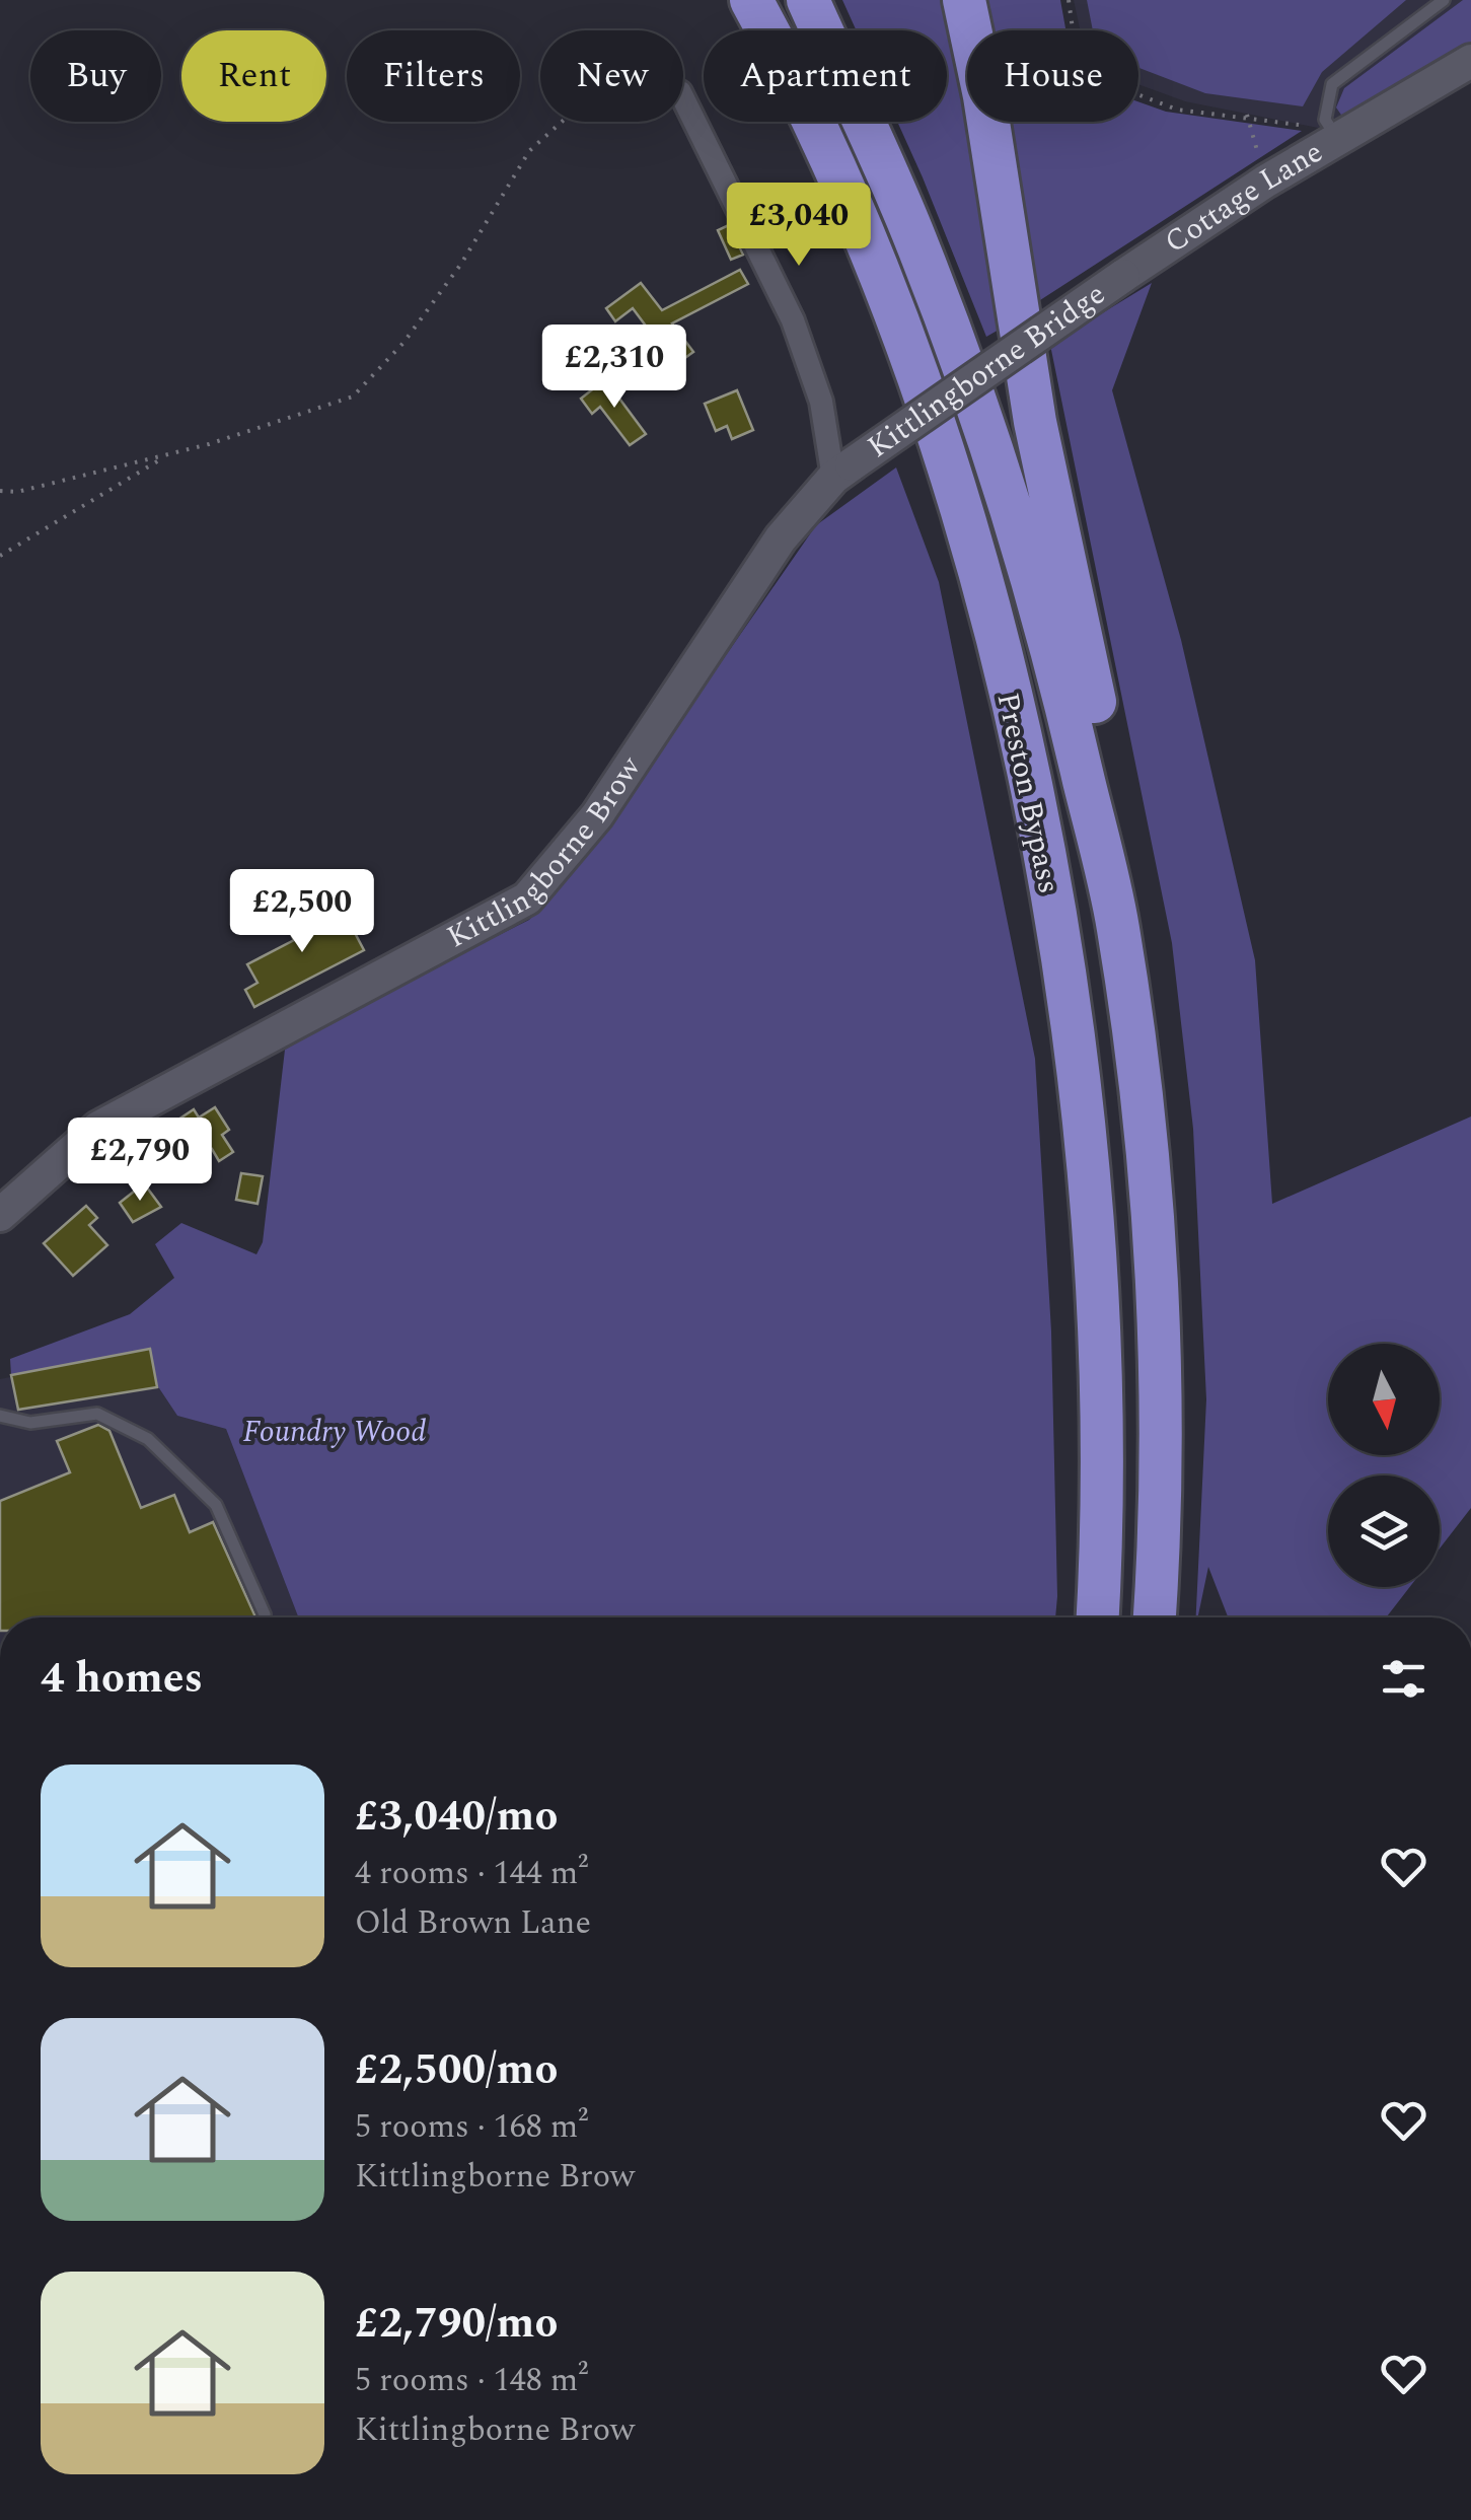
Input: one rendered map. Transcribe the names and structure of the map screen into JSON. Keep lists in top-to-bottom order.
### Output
{
  "streets": {
    "highway": ["Preston Bypass"],
    "street": ["Cottage Lane", "Kittlingborne Bridge", "Kittlingborne Brow"]
  },
  "crossings": [
    ["Cottage Lane", "Kittlingborne Bridge"],
    ["Kittlingborne Bridge", "Kittlingborne Brow"]
  ],
  "parks": ["Foundry Wood"],
  "north": "bottom",
  "page": {
    "chip": [
      "Buy",
      "Rent",
      "Filters",
      "New",
      "Apartment",
      "House"
    ],
    "price": [
      "£3,040",
      "£2,310",
      "£2,500",
      "£2,790"
    ],
    "heading": "4 homes",
    "list": [
      {
        "name": "£3,040/mo",
        "note": "4 rooms · 144 m² · Old Brown Lane"
      },
      {
        "name": "£2,500/mo",
        "note": "5 rooms · 168 m² · Kittlingborne Brow"
      },
      {
        "name": "£2,790/mo",
        "note": "5 rooms · 148 m² · Kittlingborne Brow"
      }
    ]
  }
}
